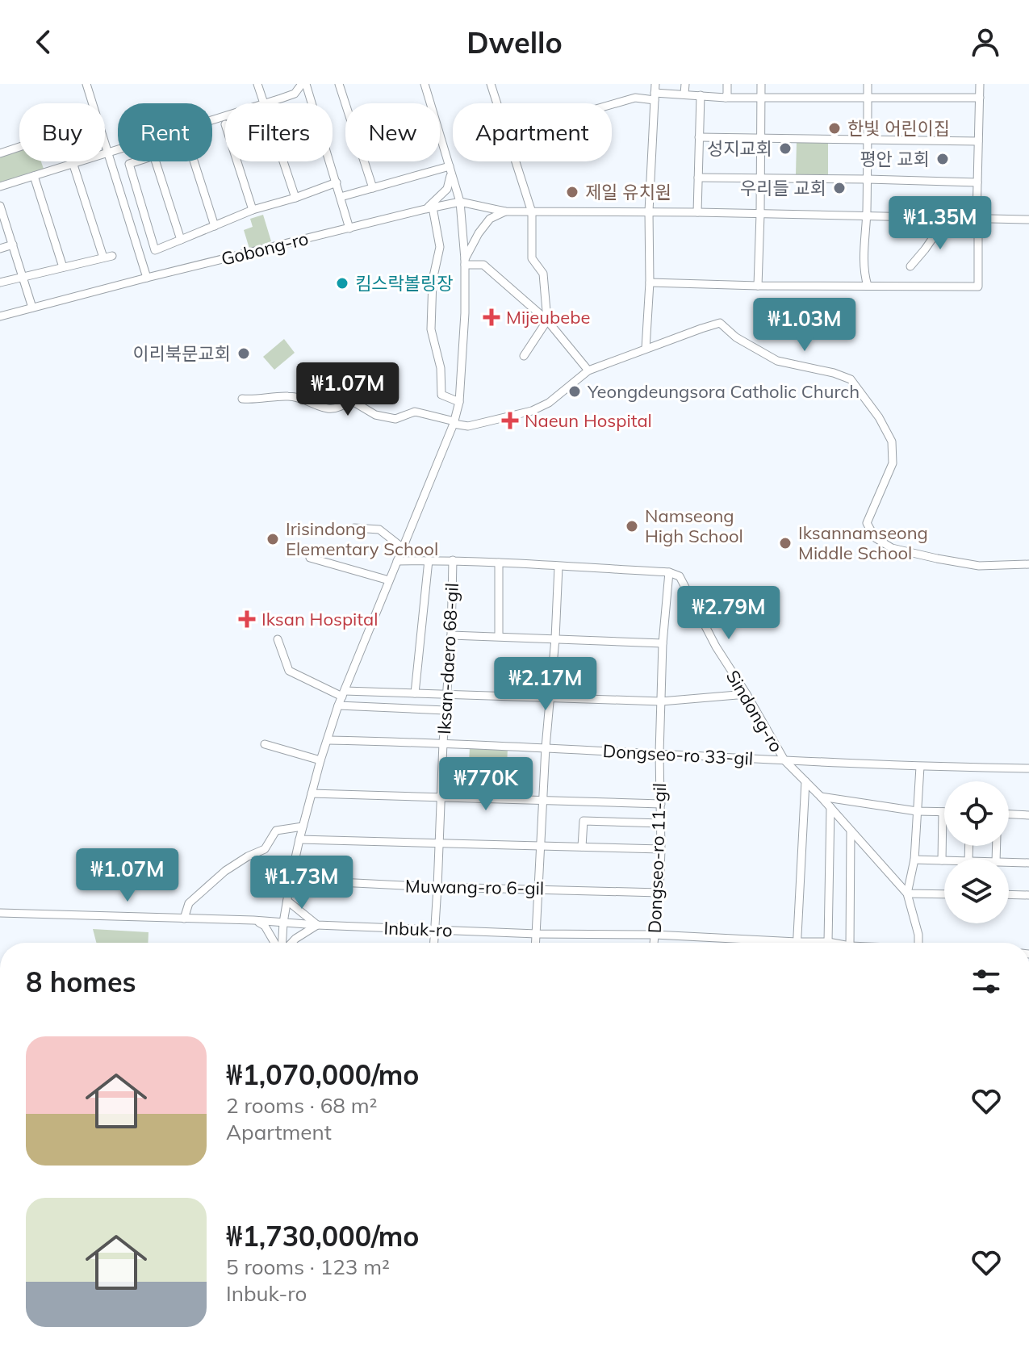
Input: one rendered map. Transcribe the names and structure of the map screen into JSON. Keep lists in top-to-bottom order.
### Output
{
  "streets": {
    "street": [
      "Gobong-ro",
      "Iksan-daero 68-gil",
      "Sindong-ro",
      "Dongseo-ro 33-gil",
      "Dongseo-ro 11-gil",
      "Muwang-ro 6-gil",
      "Inbuk-ro"
    ]
  },
  "crossings": [
    ["Iksan-daero 68-gil", "Dongseo-ro 33-gil"],
    ["Iksan-daero 68-gil", "Muwang-ro 6-gil"],
    ["Iksan-daero 68-gil", "Inbuk-ro"],
    ["Sindong-ro", "Dongseo-ro 33-gil"],
    ["Sindong-ro", "Dongseo-ro 11-gil"],
    ["Dongseo-ro 33-gil", "Dongseo-ro 11-gil"],
    ["Dongseo-ro 11-gil", "Muwang-ro 6-gil"],
    ["Dongseo-ro 11-gil", "Inbuk-ro"]
  ],
  "places": {
    "other": [
      "한빛 어린이집",
      "성지교회",
      "평안 교회",
      "우리들 교회",
      "제일 유치원",
      "킴스락볼링장",
      "이리북문교회",
      "Yeongdeungsora Catholic Church",
      "Namseong High School",
      "Irisindong Elementary School",
      "Iksannamseong Middle School"
    ],
    "health": ["Mijeubebe", "Naeun Hospital", "Iksan Hospital"]
  },
  "page": {
    "header": "Dwello",
    "chip": [
      "Buy",
      "Rent",
      "Filters",
      "New",
      "Apartment"
    ],
    "price": [
      "₩1.35M",
      "₩1.03M",
      "₩1.07M",
      "₩2.79M",
      "₩2.17M",
      "₩770K",
      "₩1.07M",
      "₩1.73M"
    ],
    "heading": "8 homes",
    "list": [
      {
        "name": "₩1,070,000/mo",
        "note": "2 rooms · 68 m² · Apartment"
      },
      {
        "name": "₩1,730,000/mo",
        "note": "5 rooms · 123 m² · Inbuk-ro"
      }
    ]
  }
}
